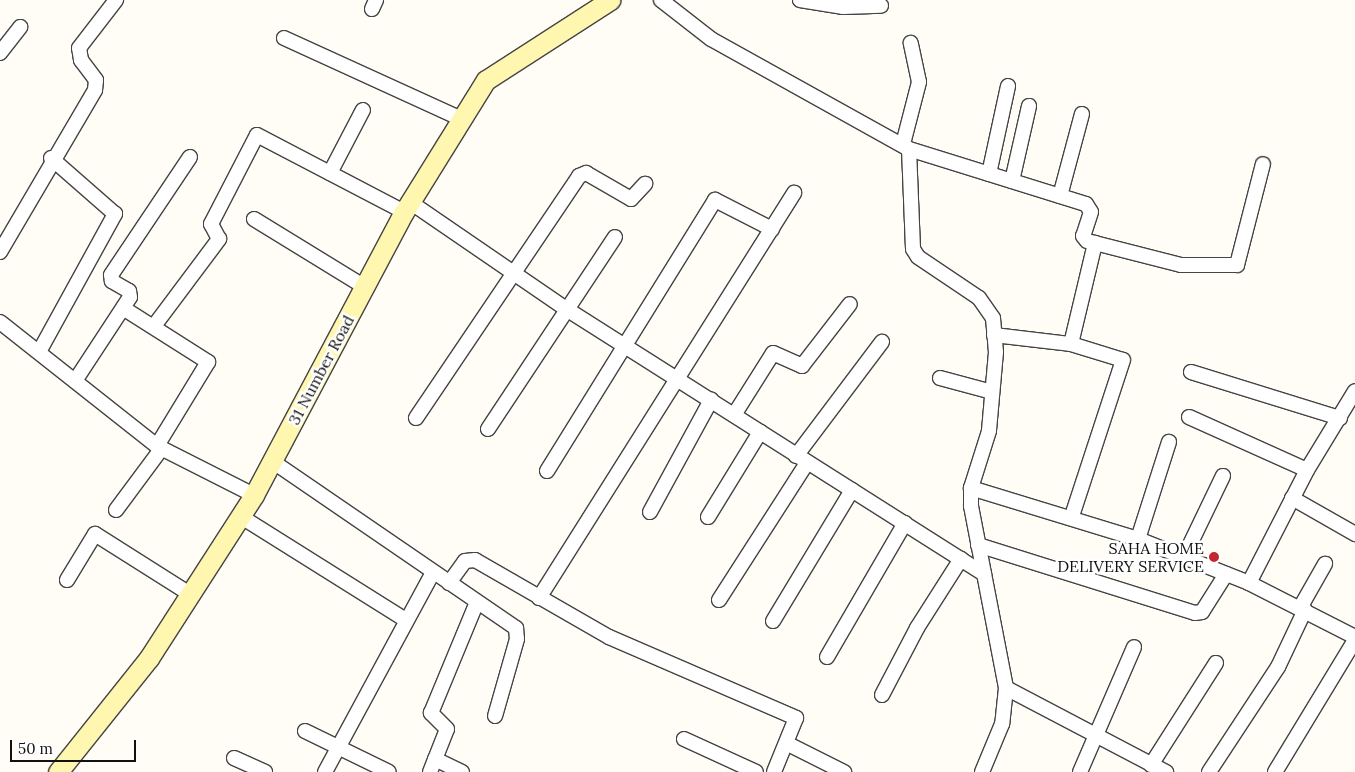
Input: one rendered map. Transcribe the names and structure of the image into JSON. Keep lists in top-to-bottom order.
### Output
{
  "streets": {
    "main road": ["31 Number Road"]
  },
  "places": ["SAHA HOME DELIVERY SERVICE"],
  "scale_bar": "50 m"
}
